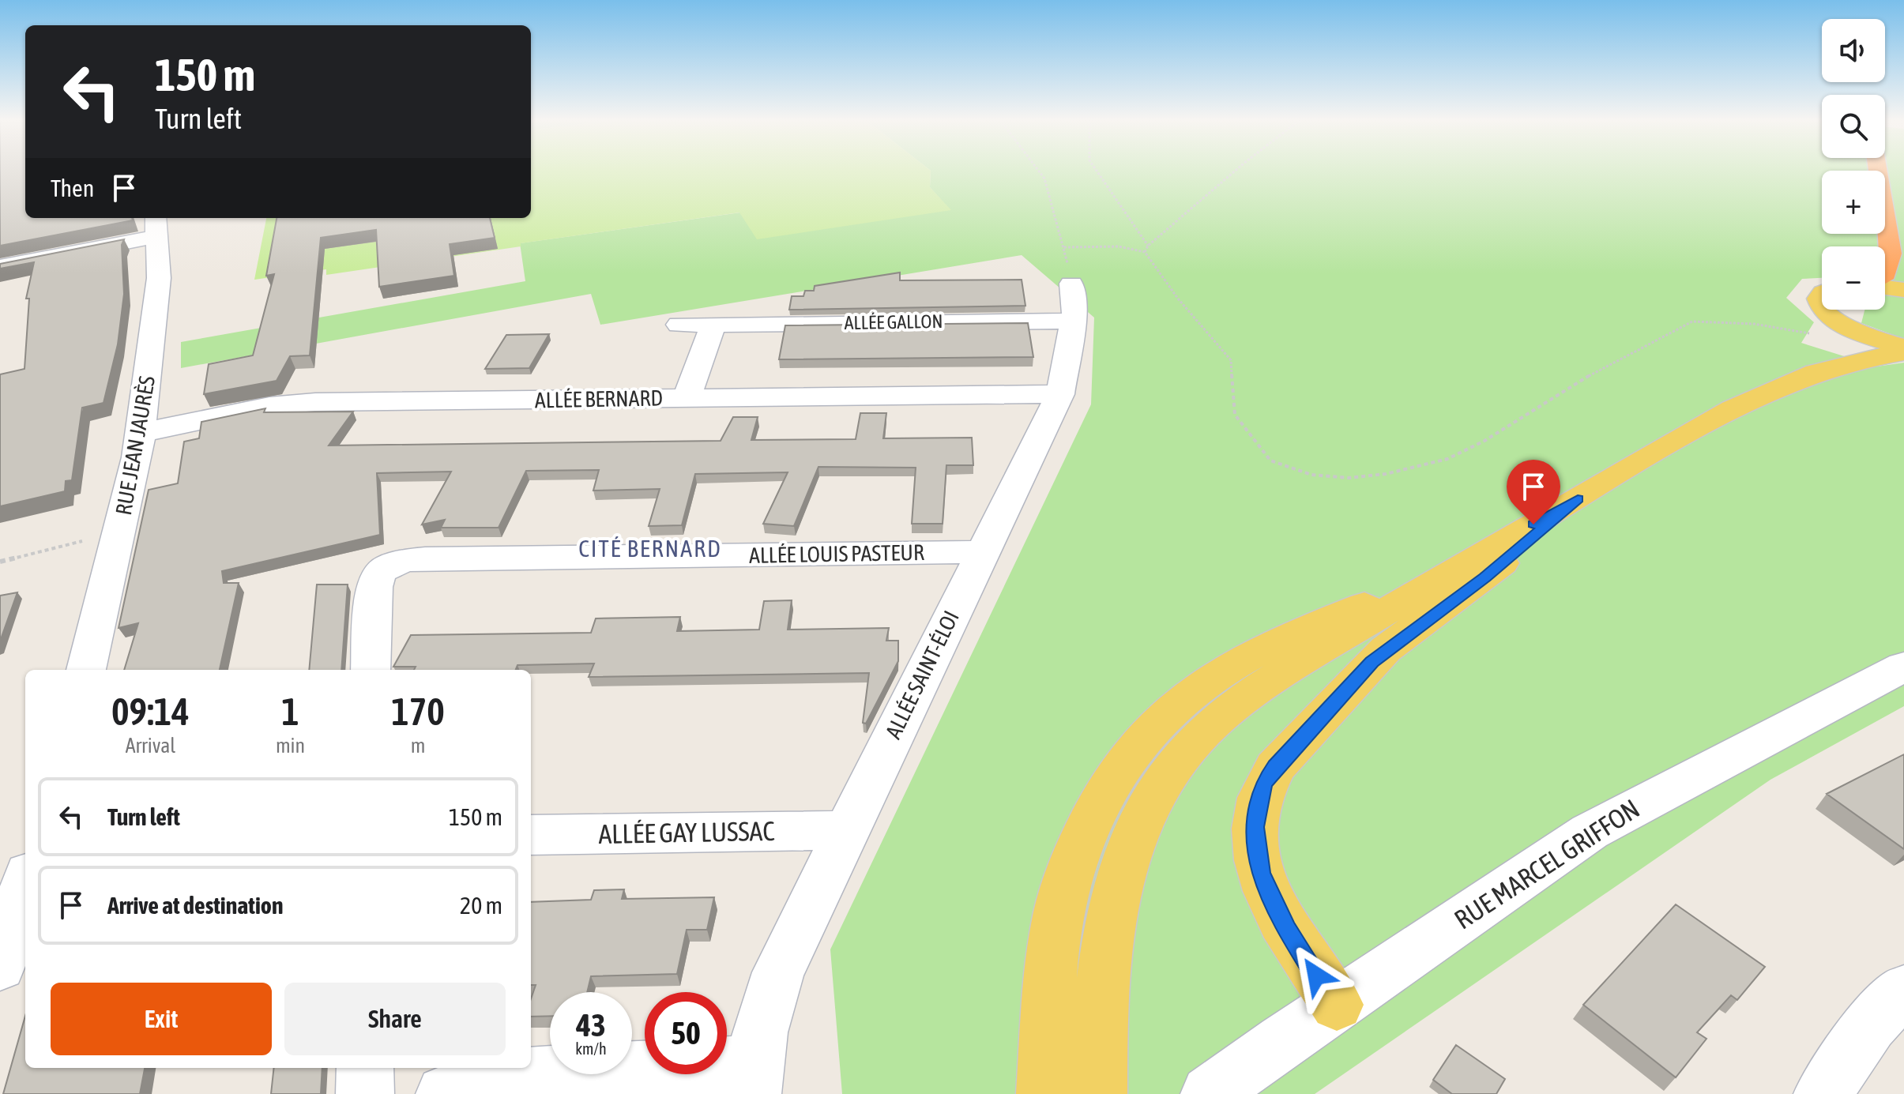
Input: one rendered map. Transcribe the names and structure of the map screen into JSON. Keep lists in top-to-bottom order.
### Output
{
  "streets": {
    "street": [
      "ALLÉE GALLON",
      "ALLÉE BERNARD",
      "RUE JEAN JAURÈS",
      "ALLÉE LOUIS PASTEUR",
      "ALLÉE SAINT-ÉLOI",
      "ALLÉE GAY LUSSAC",
      "RUE MARCEL GRIFFON"
    ]
  },
  "crossings": [
    ["ALLÉE GALLON", "ALLÉE SAINT-ÉLOI"],
    ["ALLÉE BERNARD", "RUE JEAN JAURÈS"],
    ["ALLÉE BERNARD", "ALLÉE SAINT-ÉLOI"],
    ["ALLÉE LOUIS PASTEUR", "ALLÉE SAINT-ÉLOI"],
    ["ALLÉE SAINT-ÉLOI", "ALLÉE GAY LUSSAC"]
  ],
  "districts": ["CITÉ BERNARD"],
  "page": {
    "map_buttons": ["+", "−"],
    "turn": ["150 m", "Turn left"],
    "then": "Then",
    "eta": [
      "09:14",
      "Arrival",
      "1",
      "min",
      "170",
      "m"
    ],
    "list": [
      {
        "name": "Turn left",
        "value": "150 m"
      },
      {
        "name": "Arrive at destination",
        "value": "20 m"
      }
    ],
    "buttons": ["Exit", "Share"],
    "speed": "43 km/h",
    "limit": "50"
  }
}
